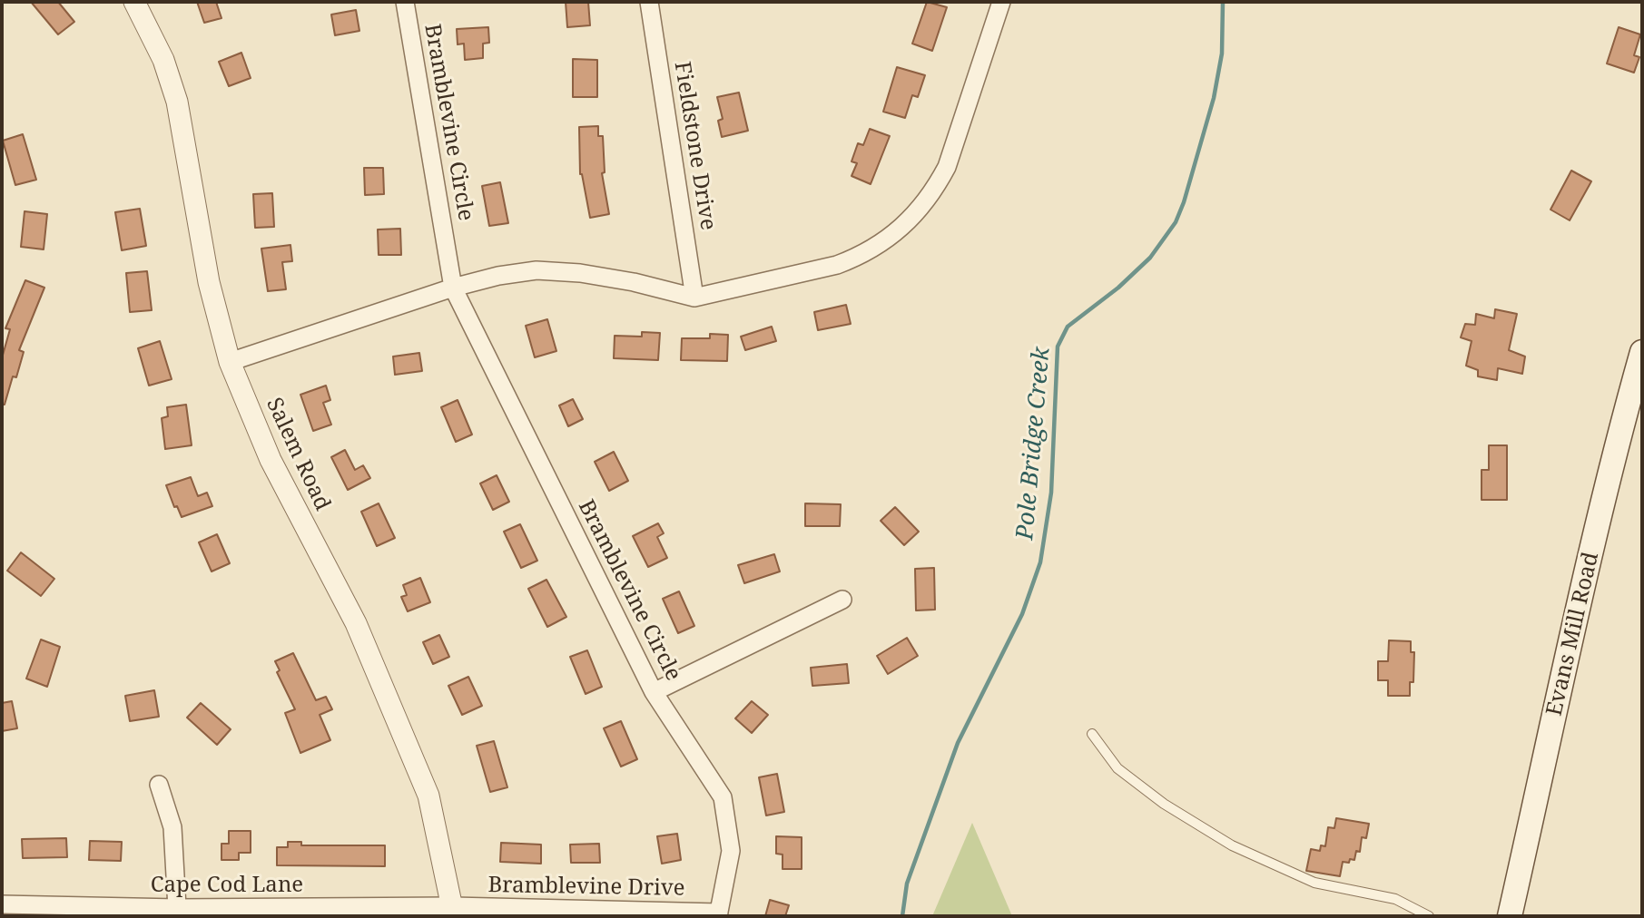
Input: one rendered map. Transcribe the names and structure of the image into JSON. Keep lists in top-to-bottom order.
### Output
{
  "streets": {
    "main road": ["Evans Mill Road"],
    "street": [
      "Bramblevine Circle",
      "Fieldstone Drive",
      "Salem Road",
      "Cape Cod Lane",
      "Bramblevine Drive"
    ]
  },
  "crossings": [
    ["Bramblevine Circle", "Bramblevine Drive"],
    ["Salem Road", "Cape Cod Lane"],
    ["Salem Road", "Bramblevine Drive"],
    ["Cape Cod Lane", "Bramblevine Drive"]
  ],
  "water": ["Pole Bridge Creek"]
}
